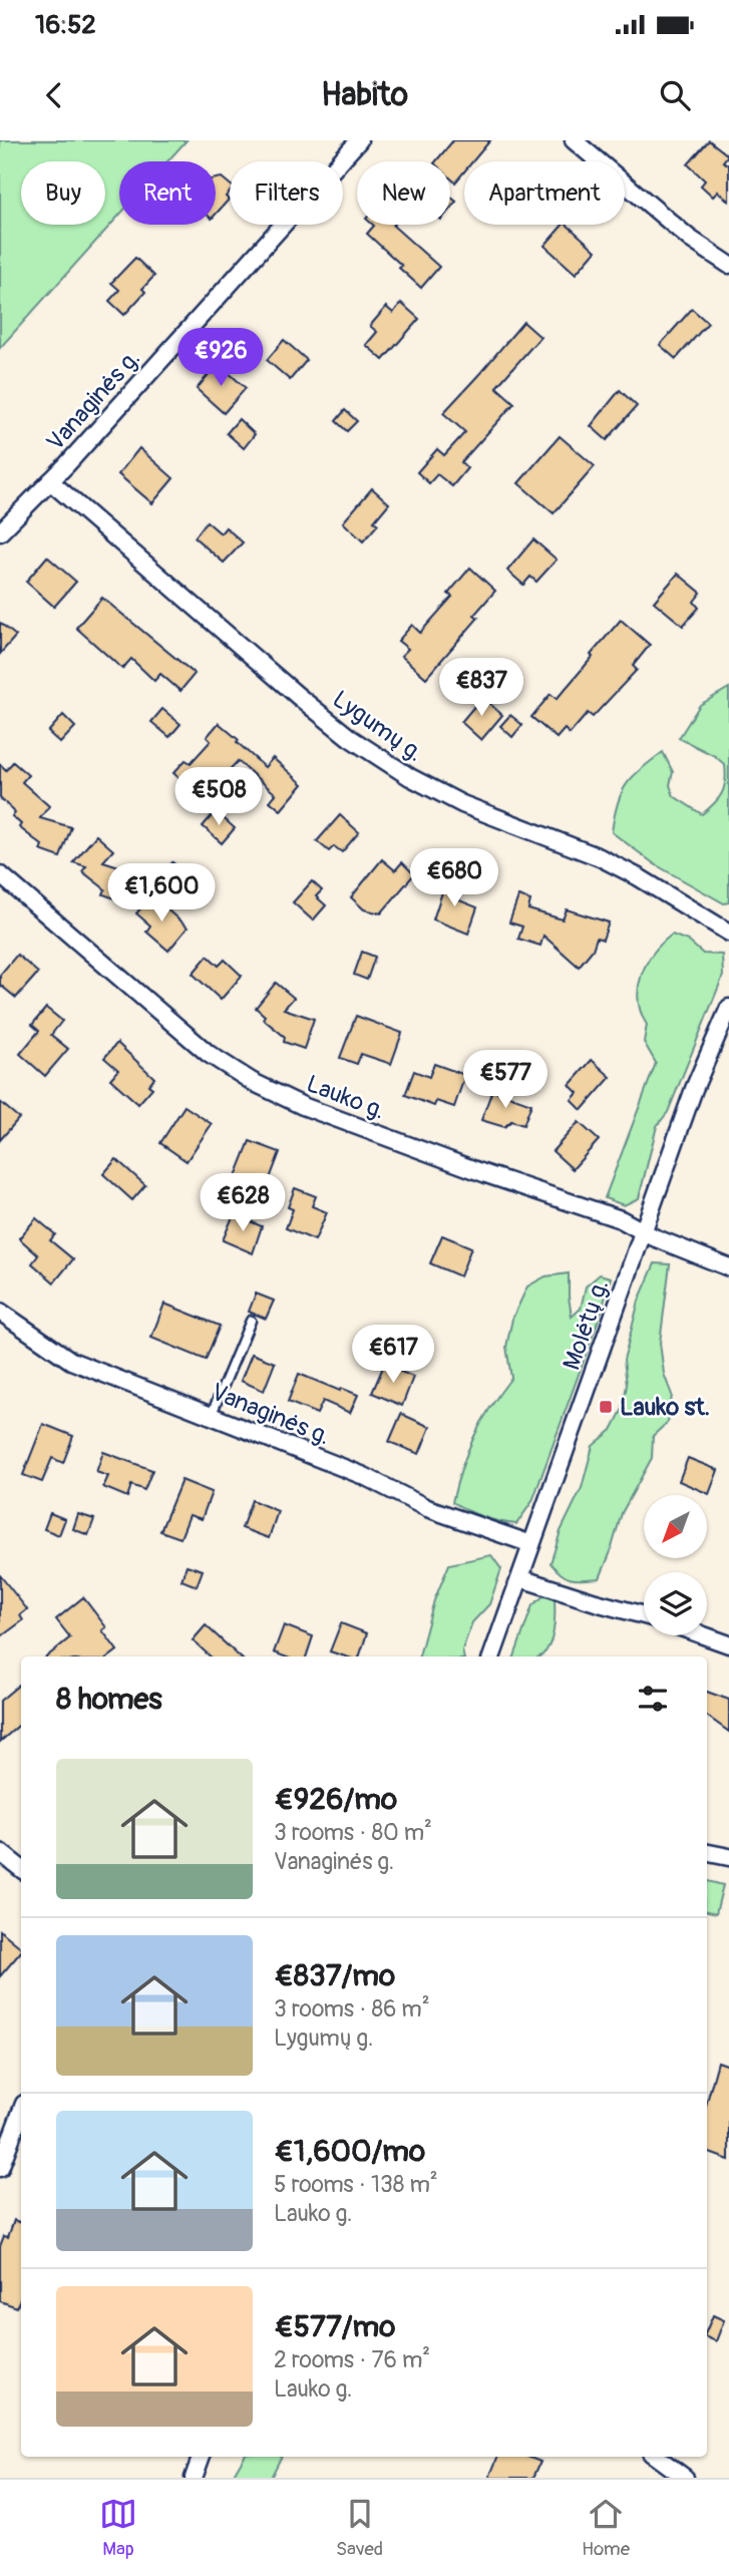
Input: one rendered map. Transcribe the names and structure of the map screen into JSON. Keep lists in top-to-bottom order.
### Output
{
  "streets": {
    "street": [
      "Vanaginės g.",
      "Lygumų g.",
      "Lauko g.",
      "Molėtų g."
    ]
  },
  "crossings": [
    ["Vanaginės g.", "Lygumų g."],
    ["Vanaginės g.", "Molėtų g."],
    ["Lauko g.", "Molėtų g."]
  ],
  "places": {
    "transit": ["Lauko st."]
  },
  "north": "bottom left",
  "page": {
    "status": "16:52",
    "header": "Habito",
    "chip": [
      "Buy",
      "Rent",
      "Filters",
      "New",
      "Apartment"
    ],
    "price": [
      "€926",
      "€837",
      "€508",
      "€680",
      "€1,600",
      "€577",
      "€628",
      "€617"
    ],
    "heading": "8 homes",
    "list": [
      {
        "name": "€926/mo",
        "note": "3 rooms · 80 m² · Vanaginės g."
      },
      {
        "name": "€837/mo",
        "note": "3 rooms · 86 m² · Lygumų g."
      },
      {
        "name": "€1,600/mo",
        "note": "5 rooms · 138 m² · Lauko g."
      },
      {
        "name": "€577/mo",
        "note": "2 rooms · 76 m² · Lauko g."
      }
    ],
    "tabs": ["Map", "Saved", "Home"]
  }
}
